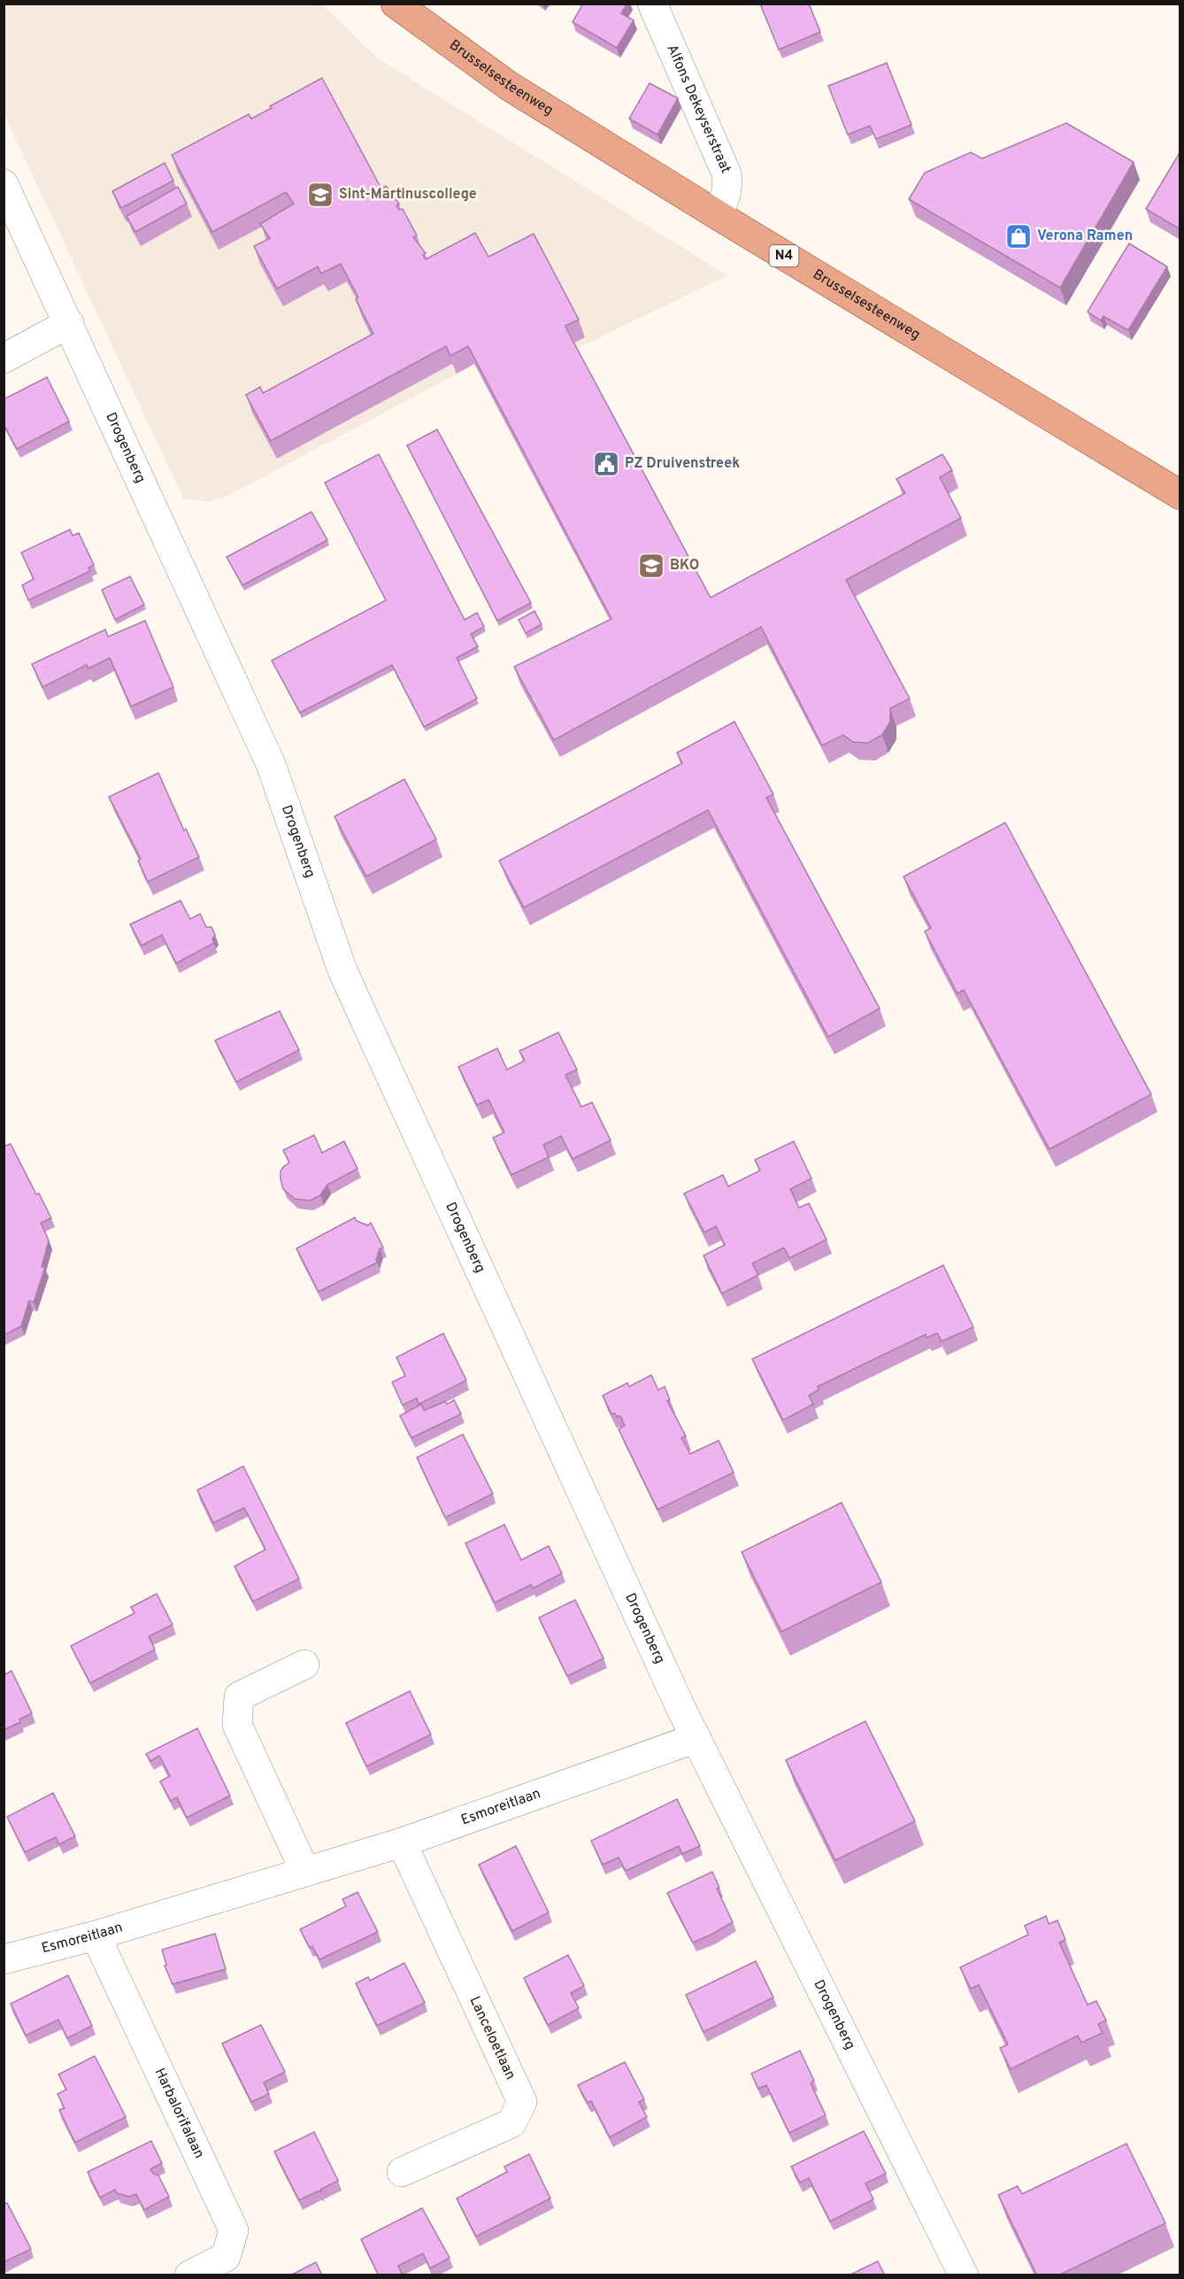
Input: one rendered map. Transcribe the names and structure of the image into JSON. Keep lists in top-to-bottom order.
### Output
{
  "streets": {
    "main road": ["Brusselsesteenweg", "N4"],
    "street": [
      "Alfons Dekeyserstraat",
      "Drogenberg",
      "Esmoreitlaan",
      "Lanceloetlaan",
      "Harbalorifalaan"
    ]
  },
  "crossings": [
    ["Brusselsesteenweg", "Alfons Dekeyserstraat"],
    ["Drogenberg", "Esmoreitlaan"],
    ["Esmoreitlaan", "Lanceloetlaan"],
    ["Esmoreitlaan", "Harbalorifalaan"]
  ],
  "places": {
    "school or university": ["Sint-Martinuscollege", "BKO"],
    "shop": ["Verona Ramen"],
    "public building": ["PZ Druivenstreek"]
  }
}
